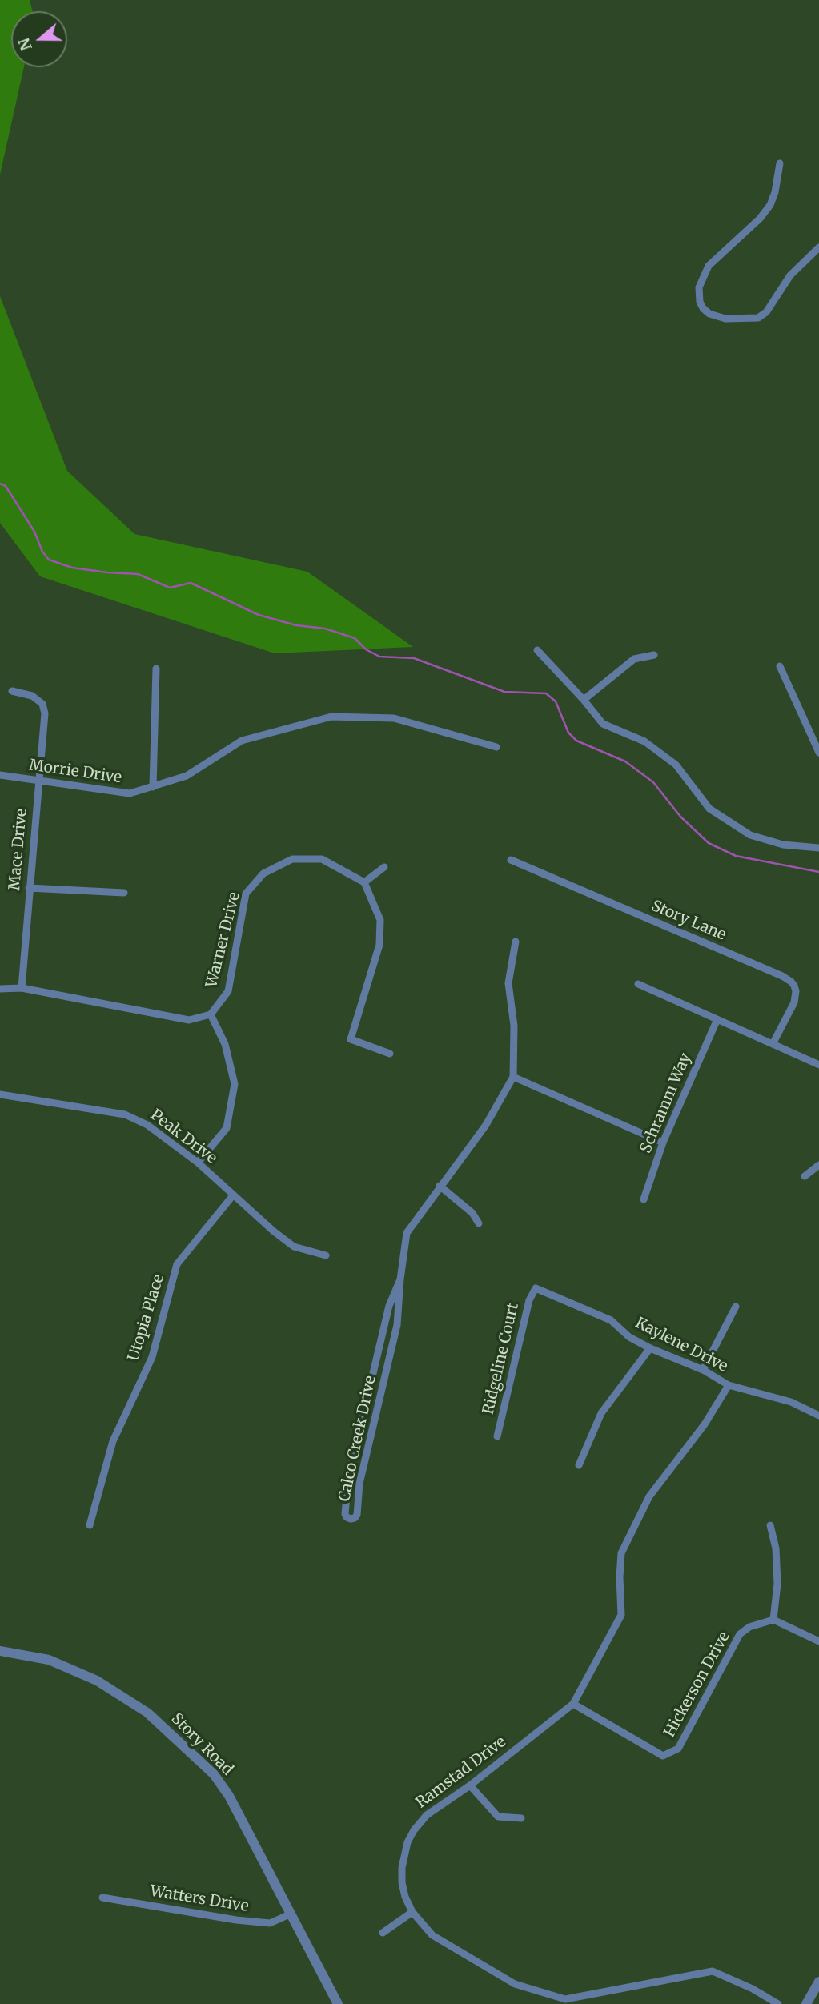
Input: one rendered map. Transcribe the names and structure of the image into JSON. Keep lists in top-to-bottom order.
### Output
{
  "streets": {
    "street": [
      "Morrie Drive",
      "Mace Drive",
      "Story Lane",
      "Warner Drive",
      "Schramm Way",
      "Peak Drive",
      "Utopia Place",
      "Kaylene Drive",
      "Ridgeline Court",
      "Calco Creek Drive",
      "Hickerson Drive",
      "Story Road",
      "Ramstad Drive",
      "Watters Drive"
    ]
  },
  "crossings": [
    ["Morrie Drive", "Mace Drive"],
    ["Peak Drive", "Utopia Place"],
    ["Kaylene Drive", "Ridgeline Court"],
    ["Kaylene Drive", "Ramstad Drive"],
    ["Hickerson Drive", "Ramstad Drive"],
    ["Story Road", "Watters Drive"]
  ],
  "north": "left"
}
